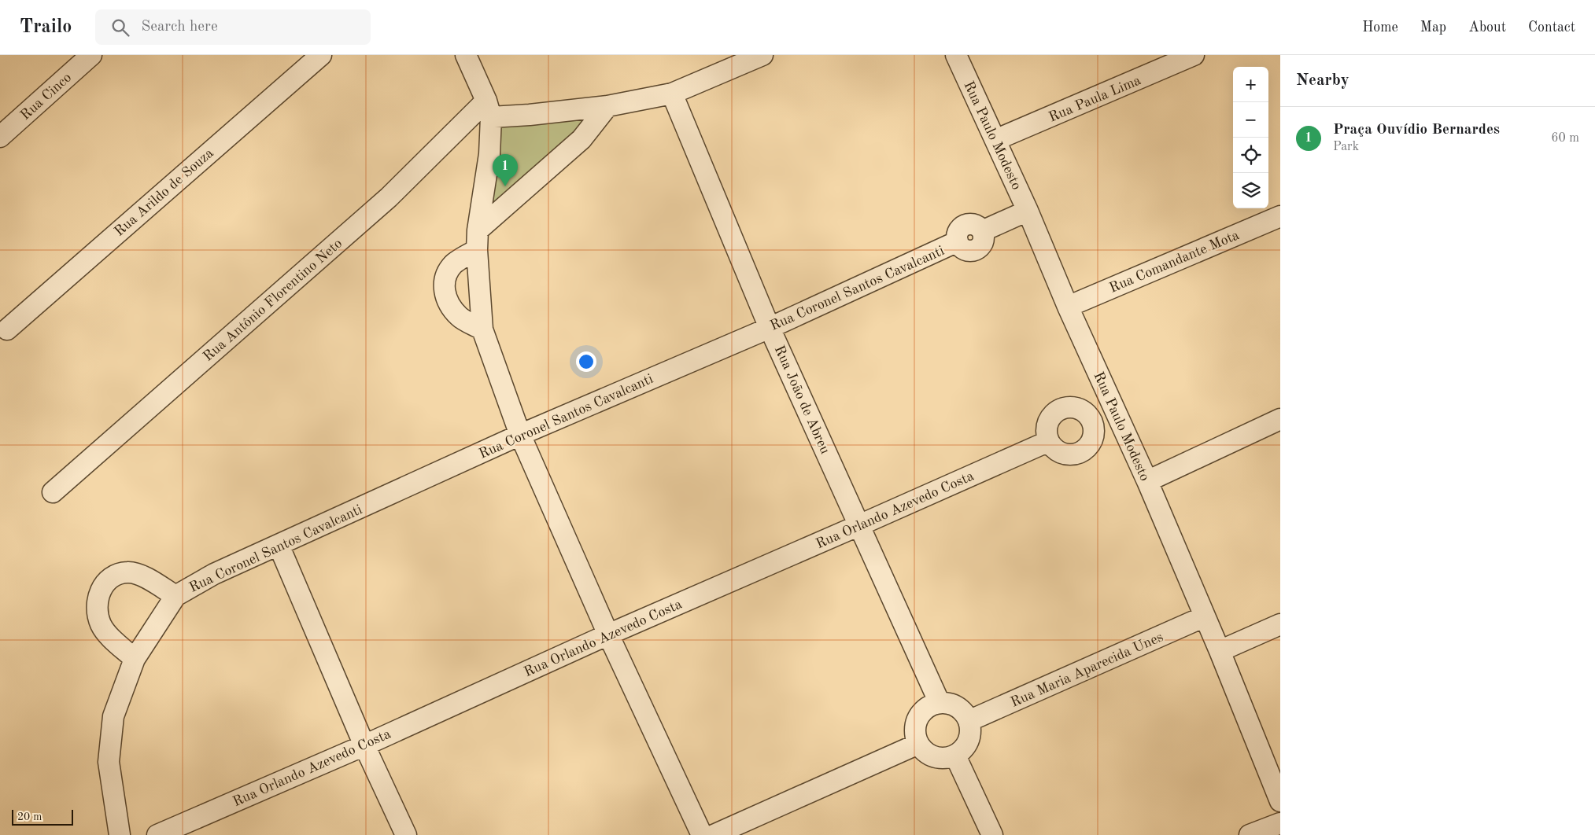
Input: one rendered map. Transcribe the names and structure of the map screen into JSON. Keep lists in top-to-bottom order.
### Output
{
  "streets": {
    "street": [
      "Rua Cinco",
      "Rua Paula Lima",
      "Rua Paulo Modesto",
      "Rua Arildo de Souza",
      "Rua Comandante Mota",
      "Rua Coronel Santos Cavalcanti",
      "Rua Antônio Florentino Neto",
      "Rua João de Abreu",
      "Rua Orlando Azevedo Costa",
      "Rua Maria Aparecida Unes"
    ]
  },
  "crossings": [
    ["Rua Paula Lima", "Rua Paulo Modesto"],
    ["Rua Paulo Modesto", "Rua Comandante Mota"],
    ["Rua Paulo Modesto", "Rua Coronel Santos Cavalcanti"],
    ["Rua Paulo Modesto", "Rua Maria Aparecida Unes"],
    ["Rua Coronel Santos Cavalcanti", "Rua João de Abreu"],
    ["Rua João de Abreu", "Rua Orlando Azevedo Costa"],
    ["Rua João de Abreu", "Rua Maria Aparecida Unes"]
  ],
  "scale_bar": "20 m",
  "page": {
    "header": "Trailo",
    "search": "Search here",
    "nav": [
      "Home",
      "Map",
      "About",
      "Contact"
    ],
    "heading": "Nearby",
    "map_buttons": ["+", "−"],
    "list": [
      {
        "mark": "1",
        "name": "Praça Ouvídio Bernardes",
        "note": "Park",
        "value": "60 m"
      }
    ],
    "pins": "1",
    "scale": "20 m"
  }
}
